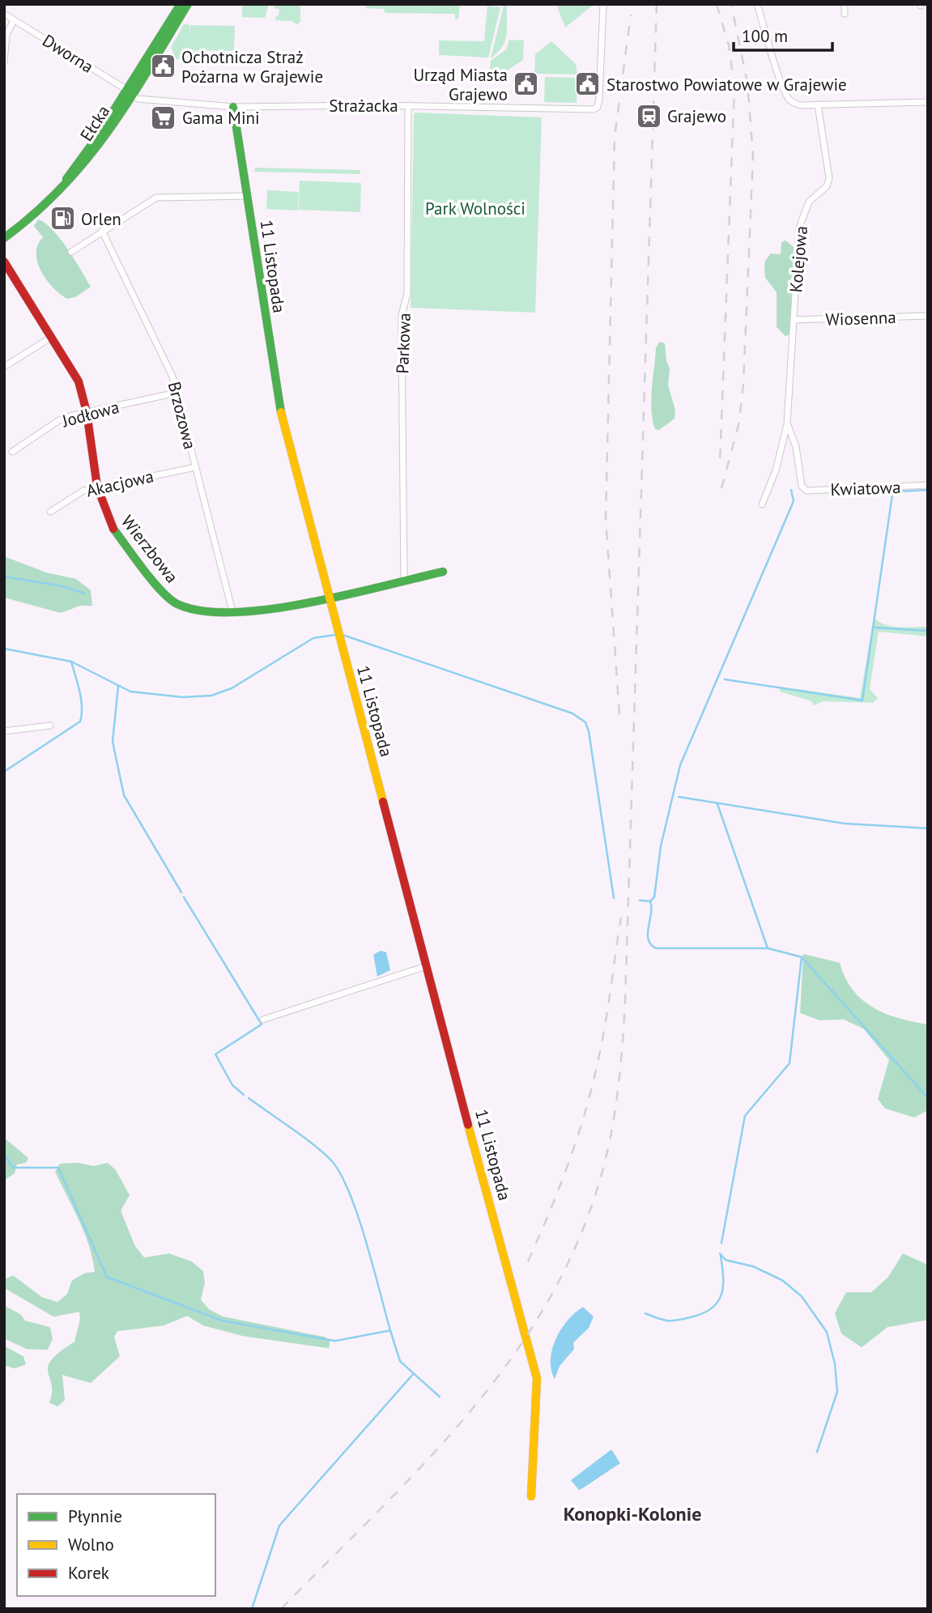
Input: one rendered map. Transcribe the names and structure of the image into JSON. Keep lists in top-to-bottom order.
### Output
{
  "streets": {
    "street": [
      "Dworna",
      "Strażacka",
      "Ełcka",
      "Kolejowa",
      "11 Listopada",
      "Wiosenna",
      "Parkowa",
      "Jodłowa",
      "Brzozowa",
      "Akacjowa",
      "Kwiatowa",
      "Wierzbowa"
    ]
  },
  "crossings": [
    ["Dworna", "Strażacka"],
    ["Dworna", "Ełcka"],
    ["Strażacka", "Ełcka"],
    ["Strażacka", "11 Listopada"],
    ["Strażacka", "Parkowa"],
    ["Kolejowa", "Wiosenna"],
    ["Kolejowa", "Kwiatowa"],
    ["11 Listopada", "Wierzbowa"],
    ["Parkowa", "Wierzbowa"],
    ["Jodłowa", "Brzozowa"],
    ["Jodłowa", "Wierzbowa"],
    ["Brzozowa", "Akacjowa"],
    ["Brzozowa", "Wierzbowa"],
    ["Akacjowa", "Wierzbowa"]
  ],
  "districts": ["Konopki-Kolonie"],
  "parks": ["Park Wolności"],
  "places": {
    "public building": ["Ochotnicza Straż Pożarna w Grajewie", "Urząd Miasta Grajewo", "Starostwo Powiatowe w Grajewie"],
    "station": ["Grajewo"],
    "supermarket": ["Gama Mini"],
    "fuel station": ["Orlen"]
  },
  "legend": ["Płynnie", "Wolno", "Korek"],
  "scale_bar": "100 m"
}
